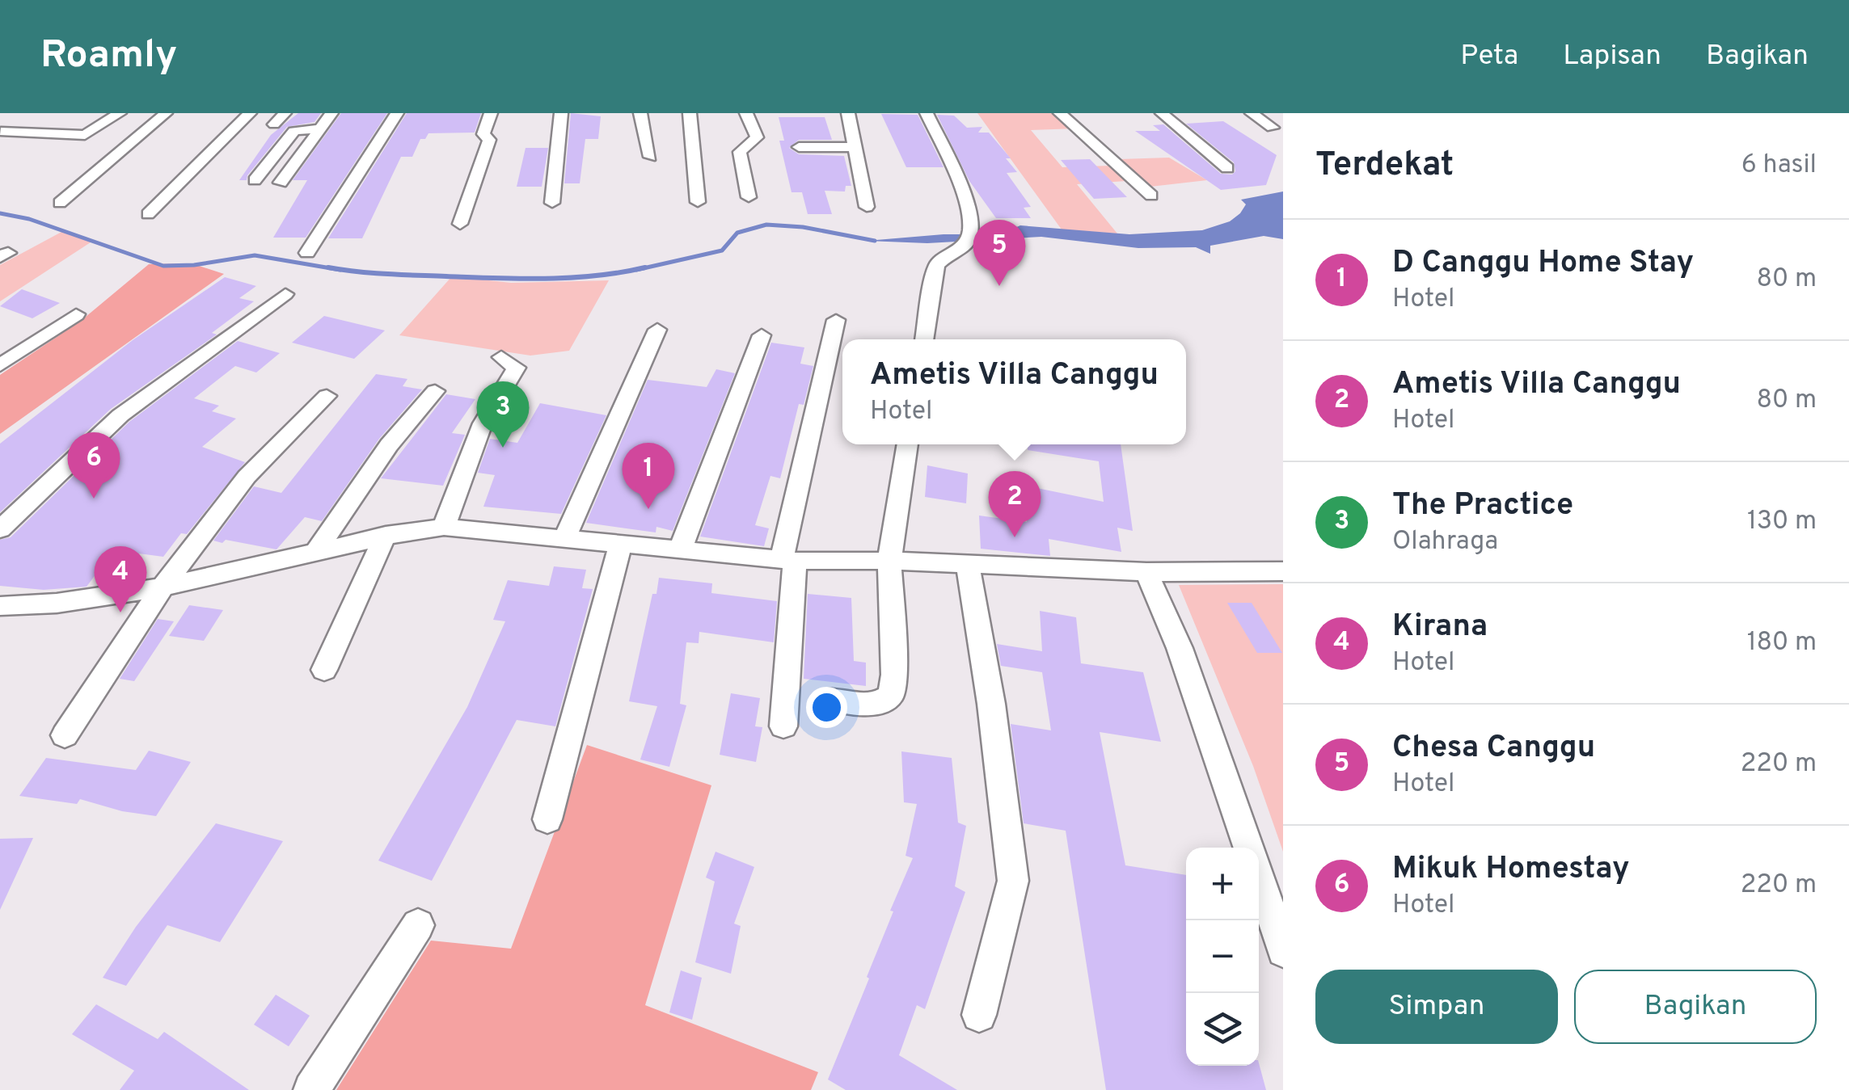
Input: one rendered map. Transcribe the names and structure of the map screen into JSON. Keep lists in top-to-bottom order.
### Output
{
  "page": {
    "header": "Roamly",
    "nav": ["Peta", "Lapisan", "Bagikan"],
    "heading": ["Terdekat", "6 hasil"],
    "list": [
      {
        "mark": "1",
        "name": "D Canggu Home Stay",
        "note": "Hotel",
        "value": "80 m"
      },
      {
        "mark": "2",
        "name": "Ametis Villa Canggu",
        "note": "Hotel",
        "value": "80 m"
      },
      {
        "mark": "3",
        "name": "The Practice",
        "note": "Olahraga",
        "value": "130 m"
      },
      {
        "mark": "4",
        "name": "Kirana",
        "note": "Hotel",
        "value": "180 m"
      },
      {
        "mark": "5",
        "name": "Chesa Canggu",
        "note": "Hotel",
        "value": "220 m"
      },
      {
        "mark": "6",
        "name": "Mikuk Homestay",
        "note": "Hotel",
        "value": "220 m"
      }
    ],
    "pins": [
      "5",
      "3",
      "6",
      "1",
      "2",
      "4"
    ],
    "popup": ["Ametis Villa Canggu", "Hotel"],
    "map_buttons": ["+", "−"],
    "buttons": ["Simpan", "Bagikan"]
  }
}
